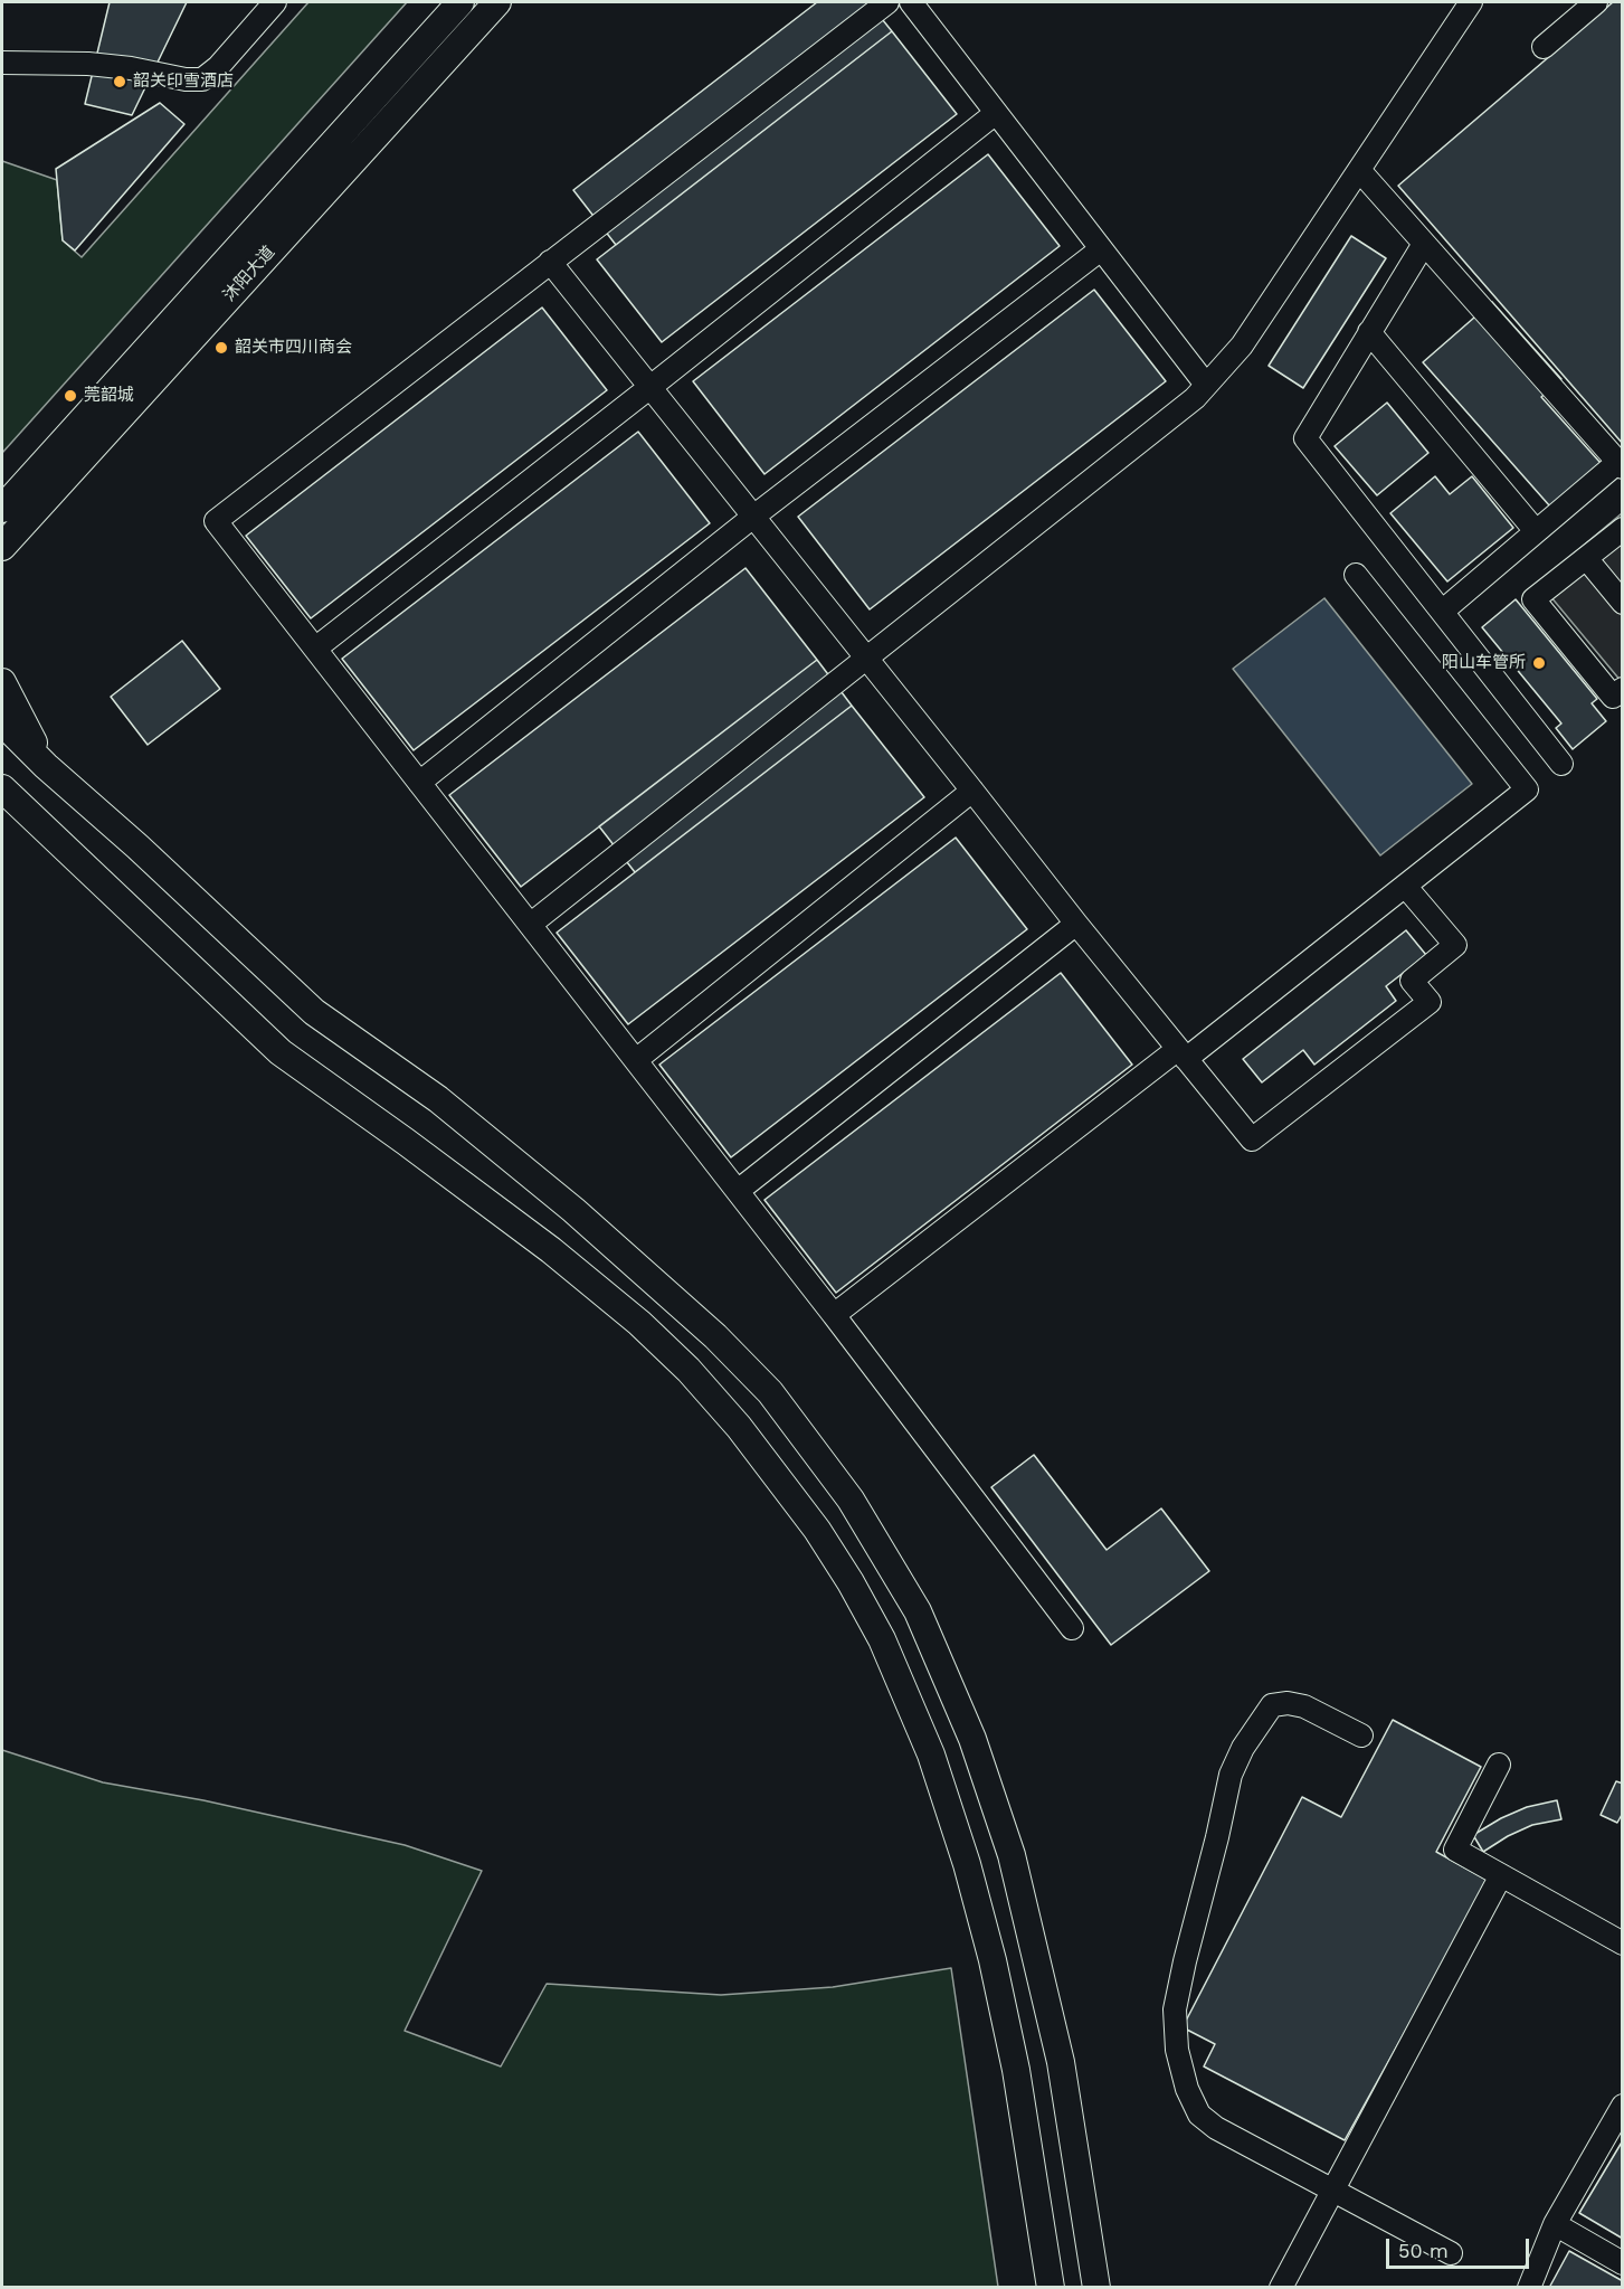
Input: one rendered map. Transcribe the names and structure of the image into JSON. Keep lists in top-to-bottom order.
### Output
{
  "streets": {
    "main road": ["沐阳大道"]
  },
  "places": [
    "韶关印雪酒店",
    "韶关市四川商会",
    "莞韶城",
    "阳山车管所"
  ],
  "scale_bar": "50 m"
}
